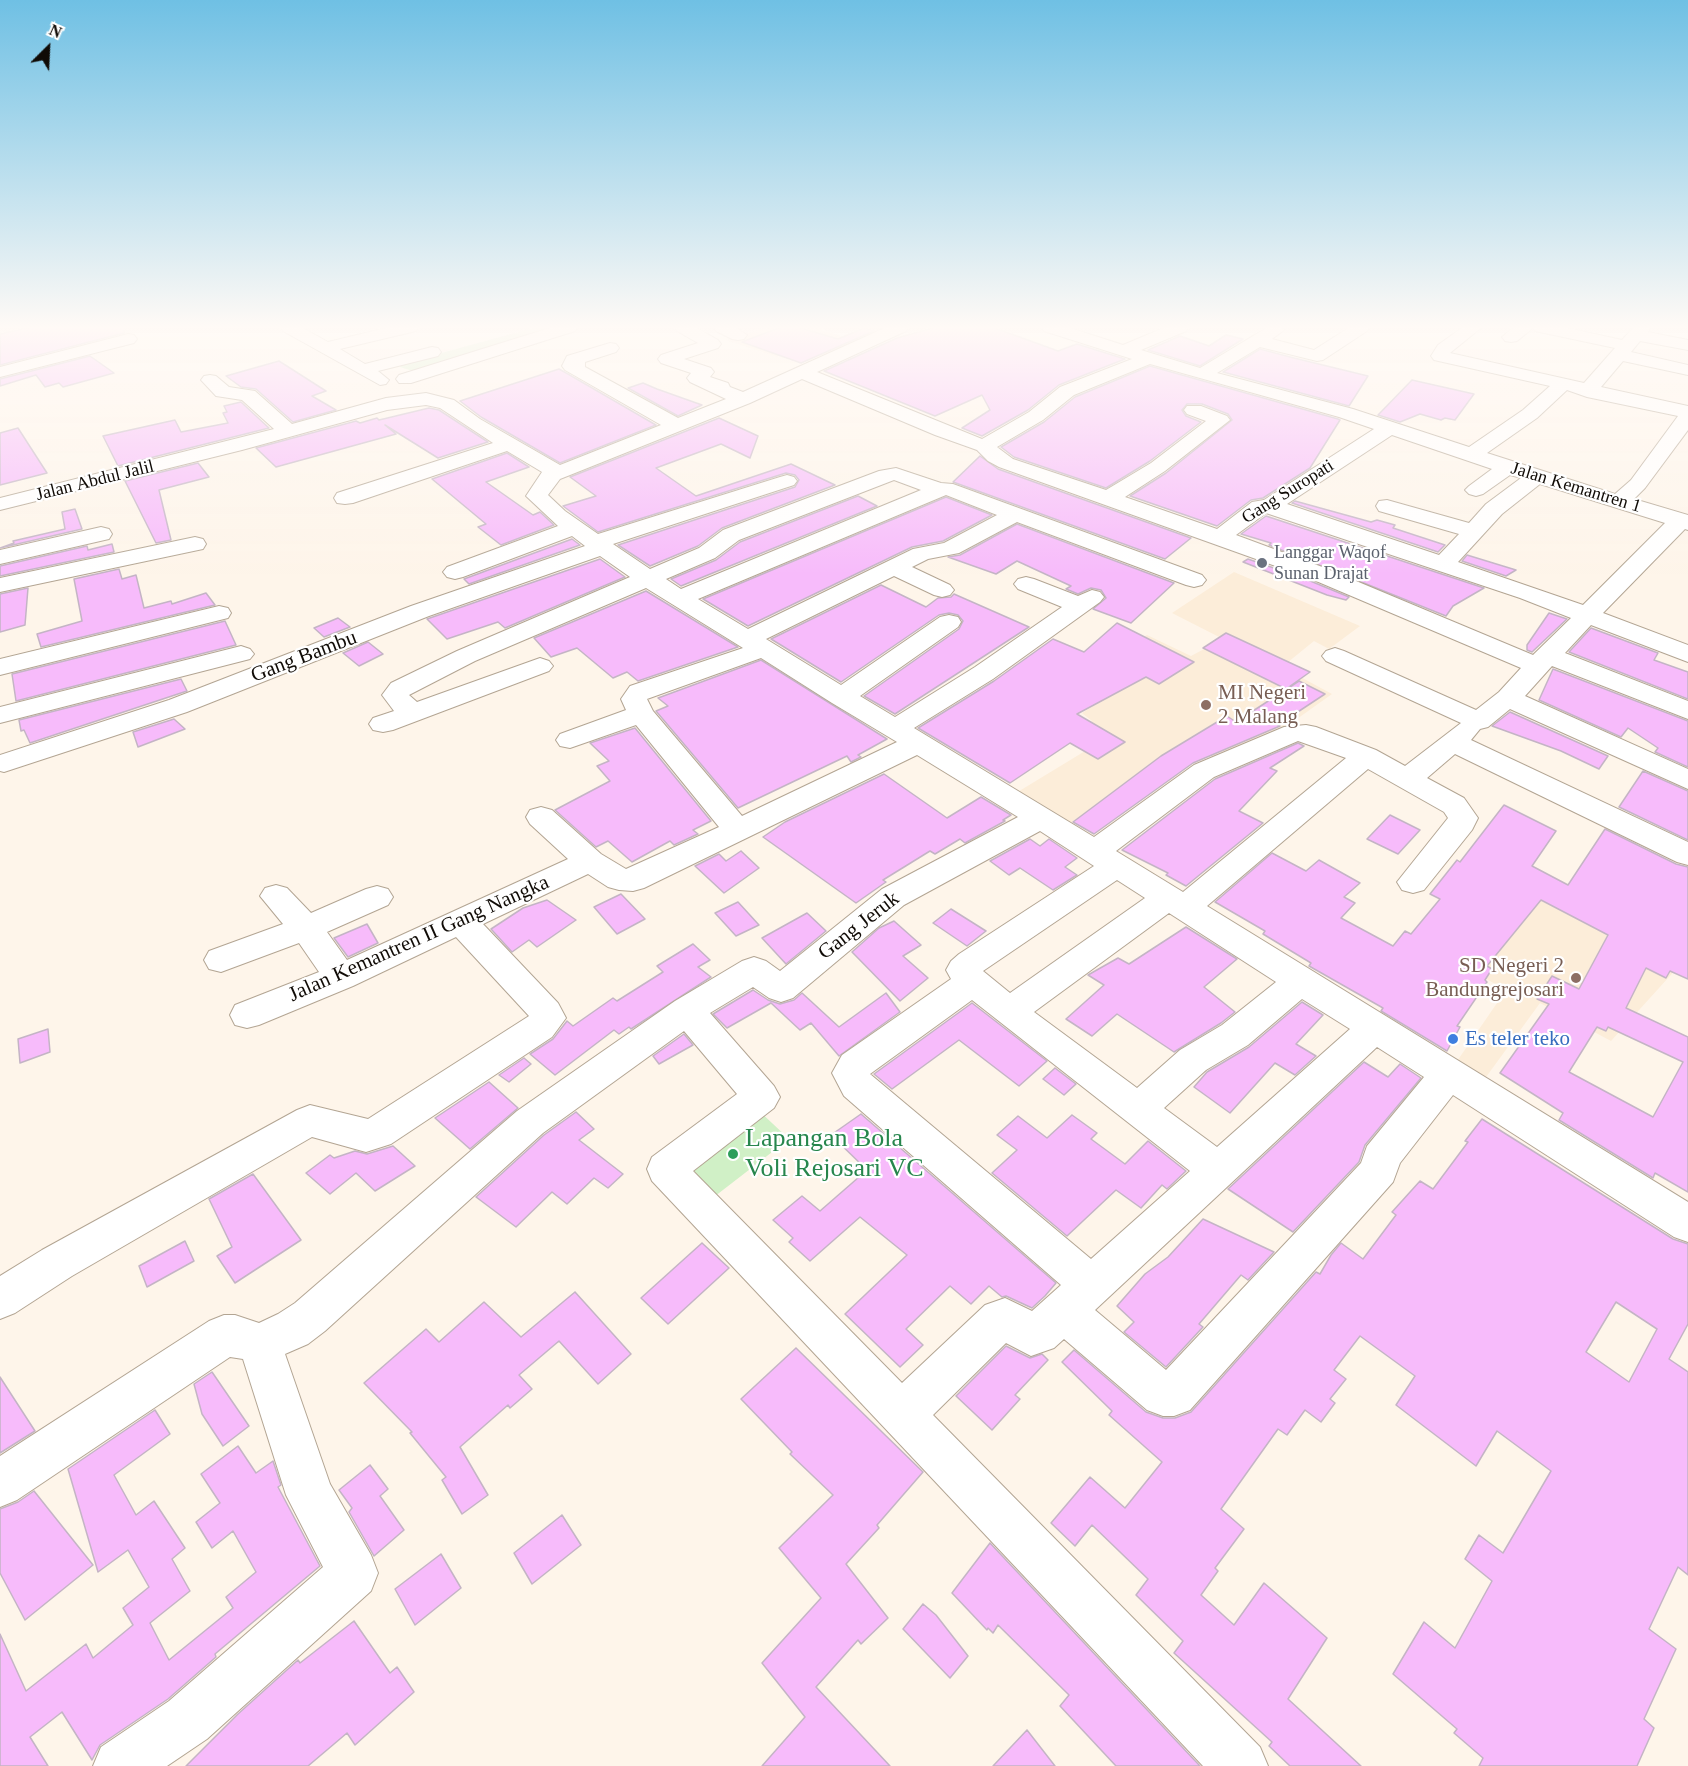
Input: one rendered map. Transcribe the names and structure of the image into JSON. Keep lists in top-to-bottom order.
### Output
{
  "streets": {
    "street": [
      "Jalan Abdul Jalil",
      "Jalan Kemantren 1",
      "Gang Suropati",
      "Gang Bambu",
      "Gang Jeruk",
      "Jalan Kemantren II Gang Nangka"
    ]
  },
  "crossings": [
    ["Jalan Kemantren 1", "Gang Suropati"]
  ],
  "places": [
    "Langgar Waqof Sunan Drajat",
    "MI Negeri 2 Malang",
    "SD Negeri 2 Bandungrejosari",
    "Es teler teko",
    "Lapangan Bola Voli Rejosari VC"
  ],
  "north": "top right"
}
